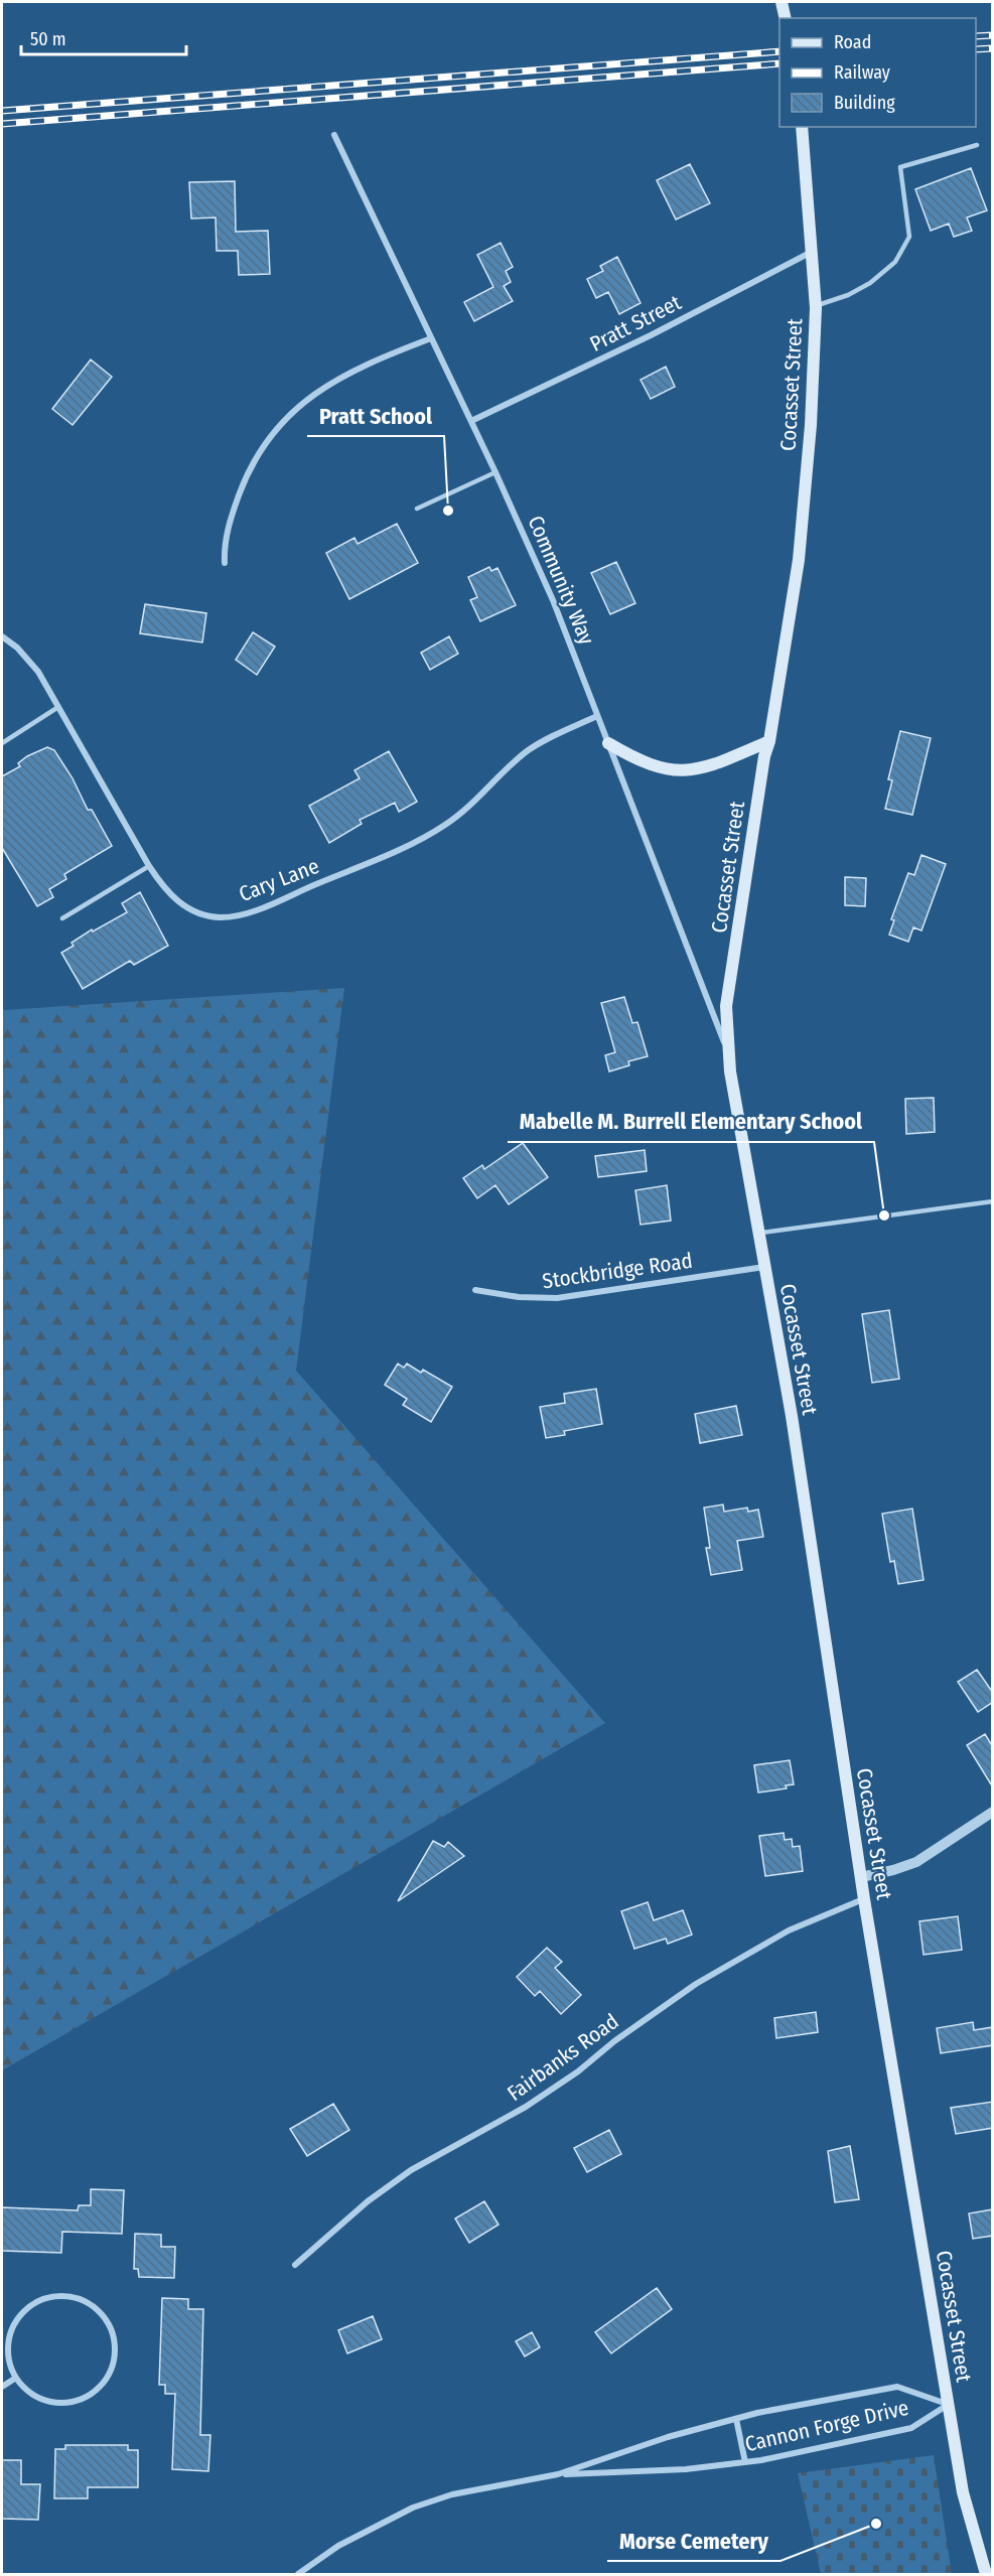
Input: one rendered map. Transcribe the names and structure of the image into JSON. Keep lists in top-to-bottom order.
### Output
{
  "streets": {
    "main road": ["Cocasset Street"],
    "street": [
      "Pratt Street",
      "Community Way",
      "Cary Lane",
      "Stockbridge Road",
      "Fairbanks Road",
      "Cannon Forge Drive"
    ]
  },
  "crossings": [
    ["Pratt Street", "Cocasset Street"],
    ["Pratt Street", "Community Way"],
    ["Cocasset Street", "Community Way"],
    ["Cocasset Street", "Stockbridge Road"],
    ["Cocasset Street", "Fairbanks Road"],
    ["Cocasset Street", "Cannon Forge Drive"],
    ["Community Way", "Cary Lane"]
  ],
  "places": ["Pratt School", "Mabelle M. Burrell Elementary School", "Morse Cemetery"],
  "legend": ["Road", "Railway", "Building"],
  "scale_bar": "50 m"
}
